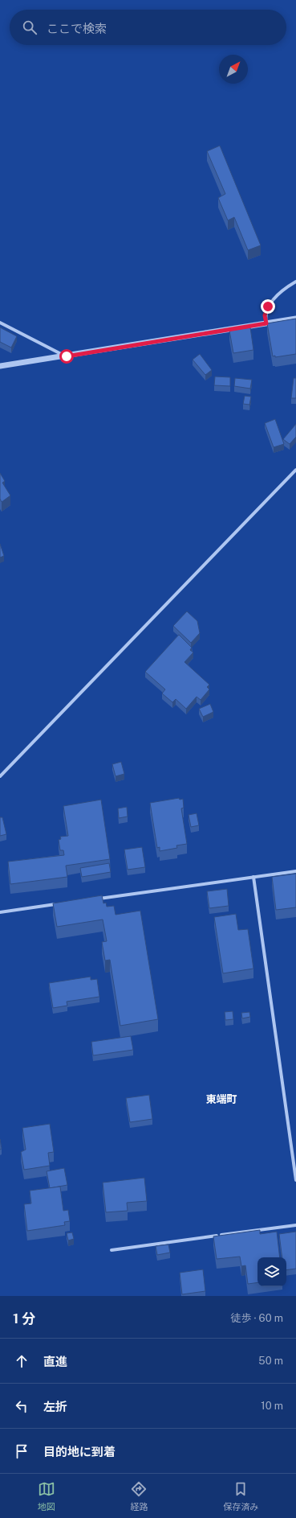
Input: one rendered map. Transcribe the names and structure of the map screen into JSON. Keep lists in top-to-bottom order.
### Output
{
  "districts": ["東端町"],
  "north": "top right",
  "page": {
    "search": "ここで検索",
    "heading": ["1 分", "徒歩 · 60 m"],
    "list": [
      ["直進", "50 m"],
      ["左折", "10 m"],
      "目的地に到着"
    ],
    "nav": ["地図", "経路", "保存済み"]
  }
}
